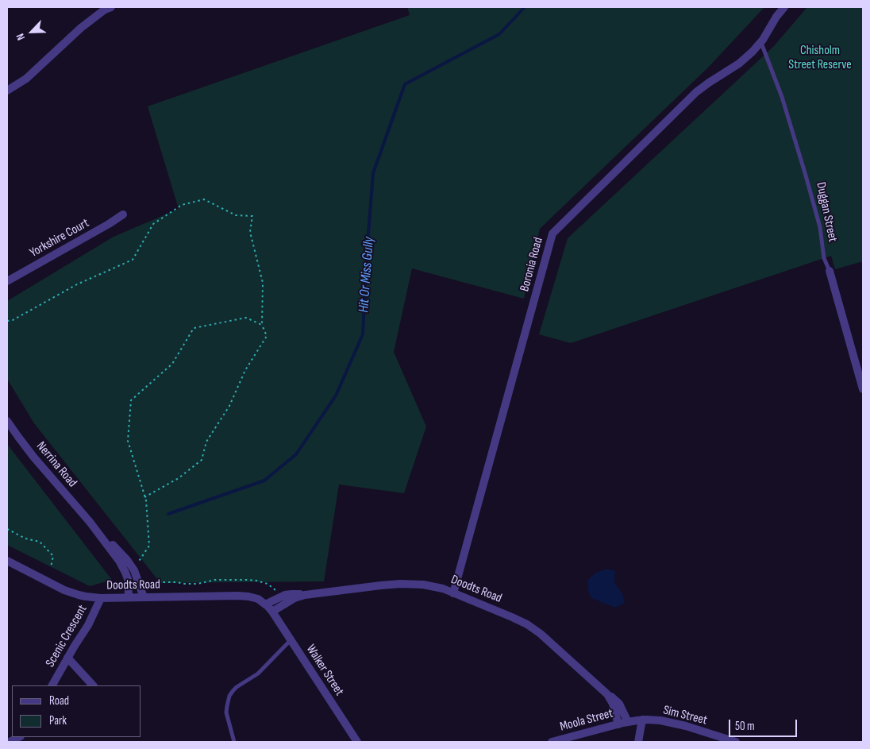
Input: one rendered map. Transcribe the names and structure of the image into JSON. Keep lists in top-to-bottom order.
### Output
{
  "streets": {
    "street": [
      "Duggan Street",
      "Yorkshire Court",
      "Boronia Road",
      "Nerrina Road",
      "Doodts Road",
      "Scenic Crescent",
      "Walker Street",
      "Sim Street",
      "Moola Street"
    ]
  },
  "crossings": [
    ["Duggan Street", "Boronia Road"],
    ["Boronia Road", "Doodts Road"],
    ["Nerrina Road", "Doodts Road"],
    ["Doodts Road", "Scenic Crescent"],
    ["Doodts Road", "Walker Street"],
    ["Doodts Road", "Sim Street"],
    ["Doodts Road", "Moola Street"],
    ["Sim Street", "Moola Street"]
  ],
  "water": ["Hit Or Miss Gully"],
  "parks": ["Chisholm Street Reserve"],
  "legend": ["Road", "Park"],
  "scale_bar": "50 m",
  "north": "bottom left"
}
